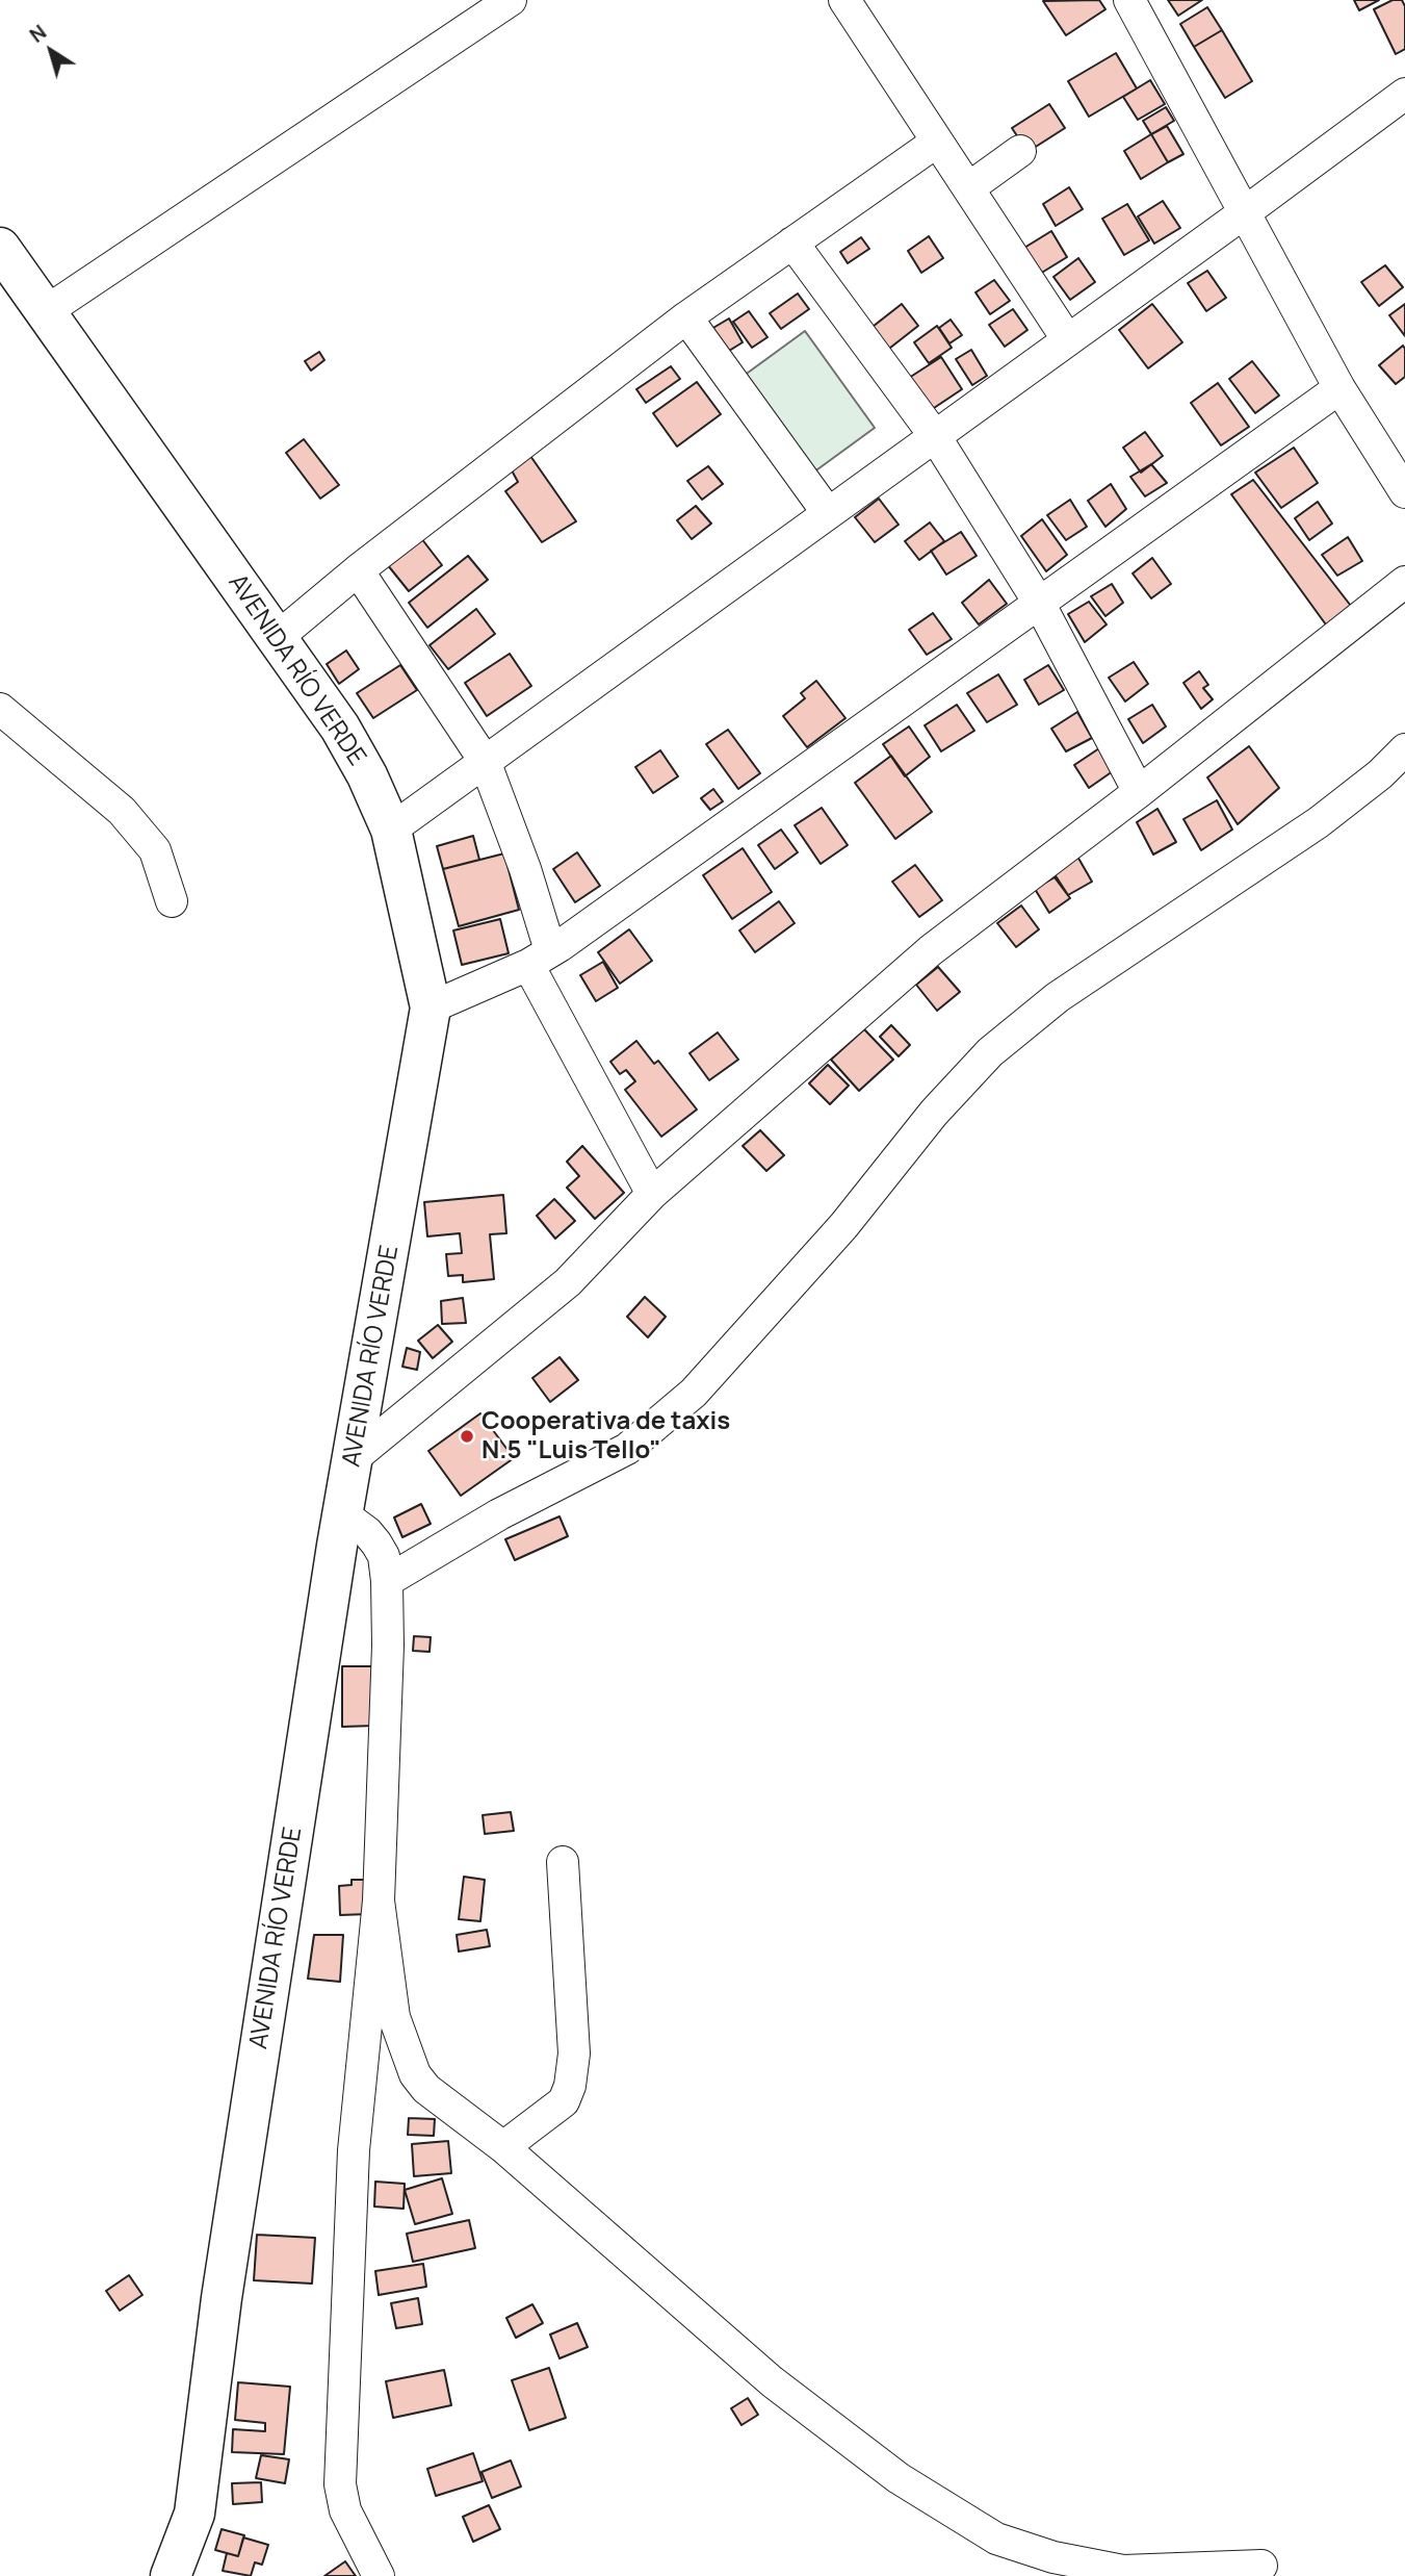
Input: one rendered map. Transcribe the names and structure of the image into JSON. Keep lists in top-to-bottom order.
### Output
{
  "streets": {
    "main road": ["AVENIDA RÍO VERDE"]
  },
  "places": ["Cooperativa de taxis N.5 \"Luis Tello\""],
  "north": "top left"
}
